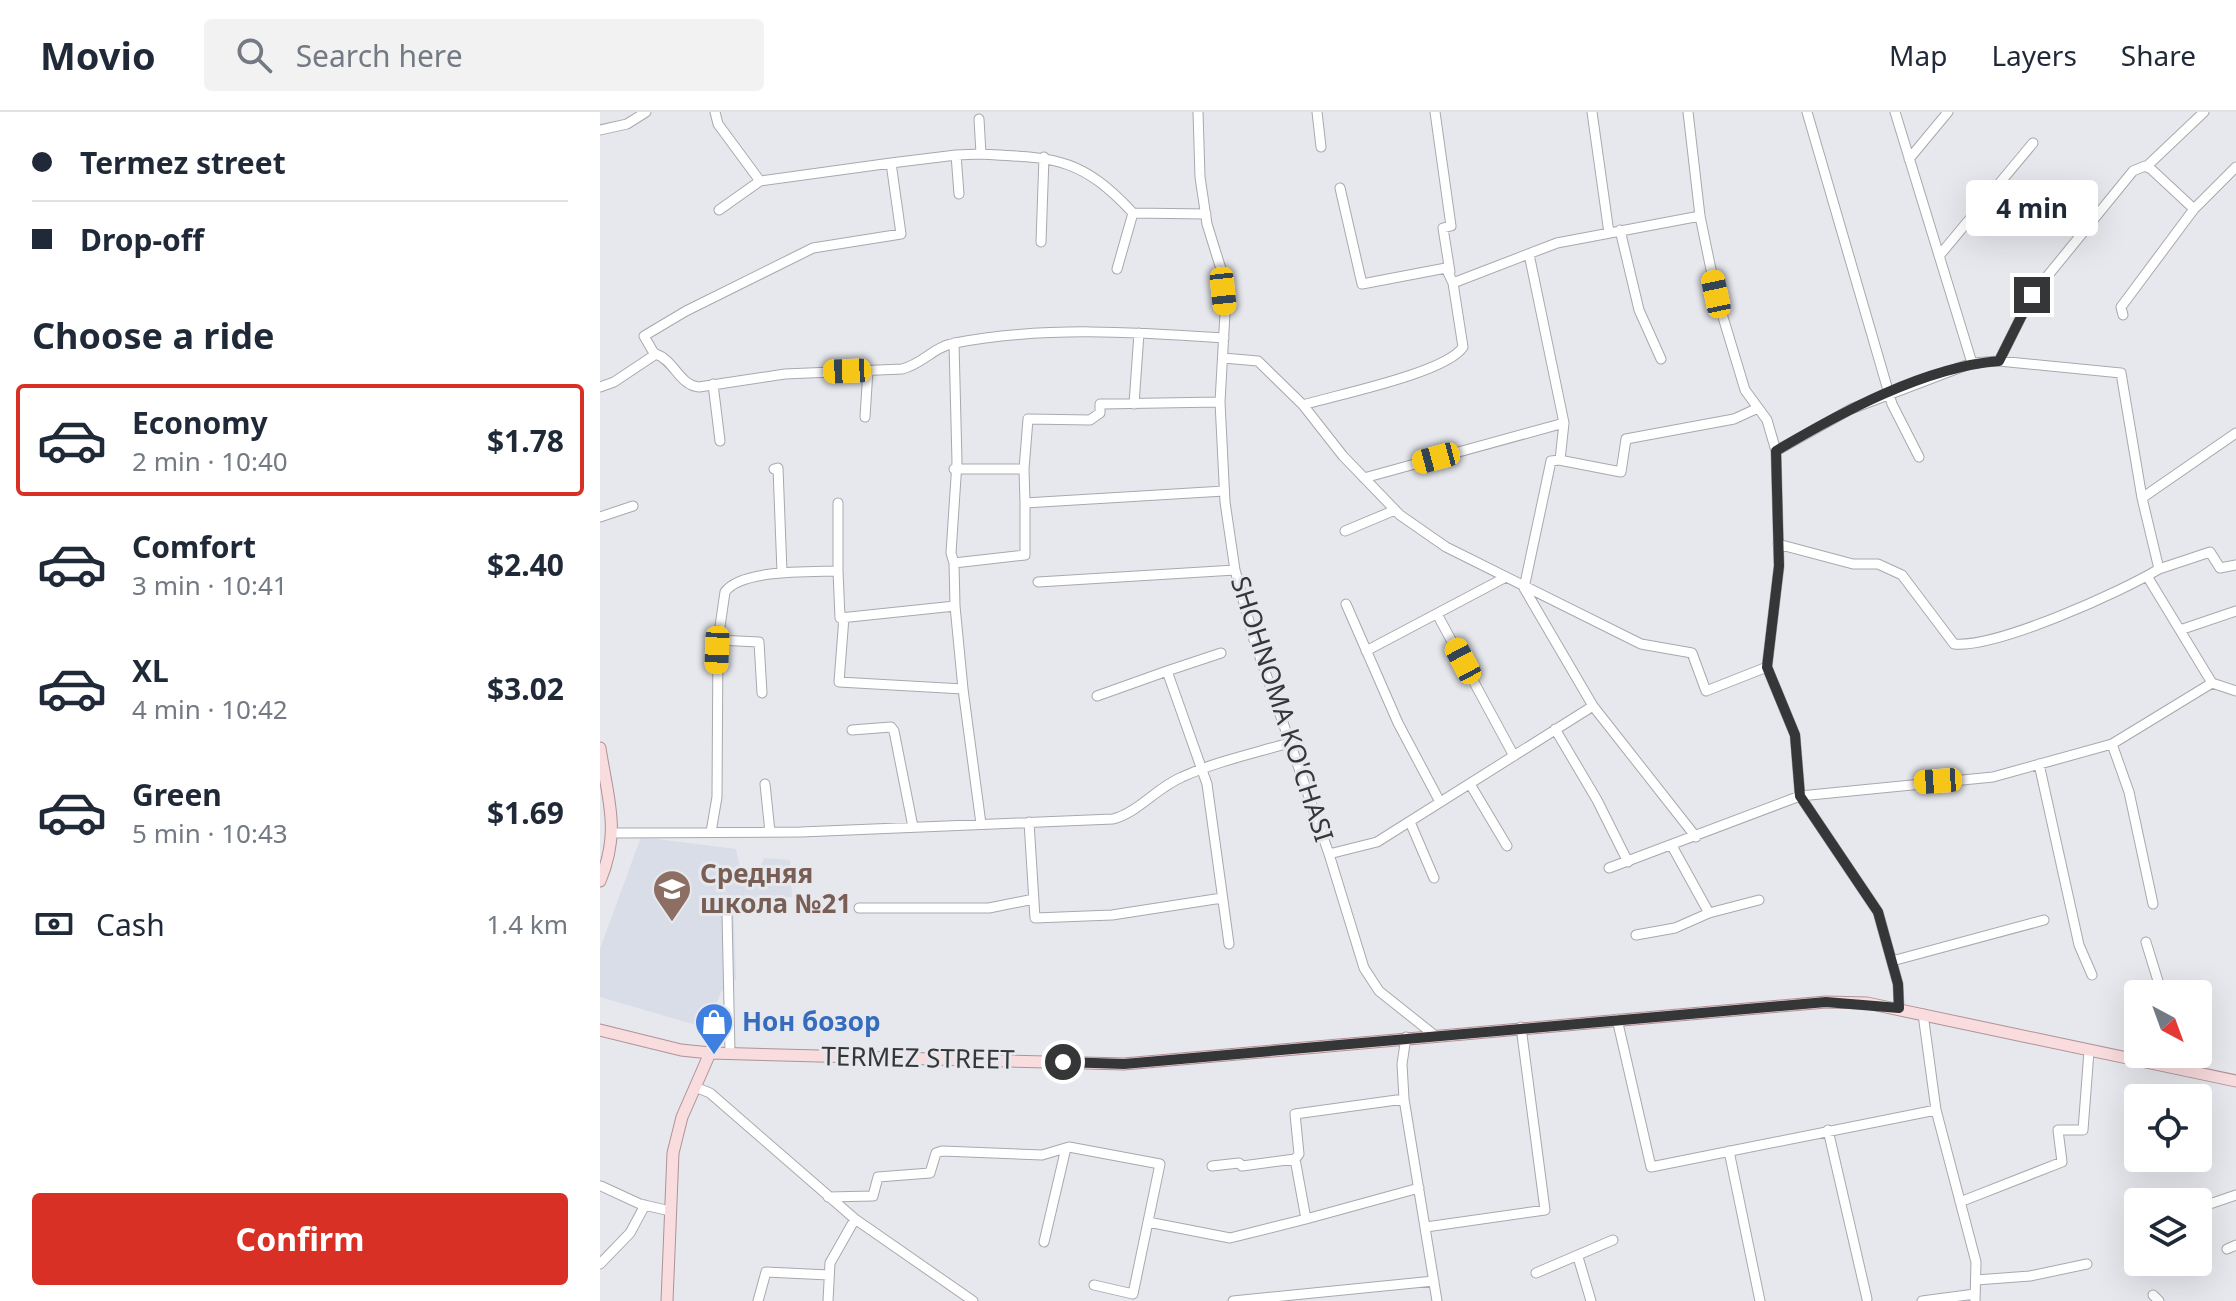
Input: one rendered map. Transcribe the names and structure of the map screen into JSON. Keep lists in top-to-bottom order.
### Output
{
  "streets": {
    "main road": ["TERMEZ STREET"],
    "street": ["SHOHNOMA KO'CHASI"]
  },
  "crossings": [
    ["SHOHNOMA KO'CHASI", "TERMEZ STREET"]
  ],
  "places": {
    "school or university": ["Средняя школа №21"],
    "shop": ["Нон бозор"]
  },
  "north": "bottom right",
  "page": {
    "header": "Movio",
    "search": "Search here",
    "nav": ["Map", "Layers", "Share"],
    "banner": ["Termez street", "Drop-off"],
    "bubble": "4 min",
    "heading": "Choose a ride",
    "list": [
      {
        "name": "Economy",
        "note": "2 min · 10:40",
        "value": "$1.78"
      },
      {
        "name": "Comfort",
        "note": "3 min · 10:41",
        "value": "$2.40"
      },
      {
        "name": "XL",
        "note": "4 min · 10:42",
        "value": "$3.02"
      },
      {
        "name": "Green",
        "note": "5 min · 10:43",
        "value": "$1.69"
      }
    ],
    "pay": ["Cash", "1.4 km"],
    "buttons": "Confirm"
  }
}
